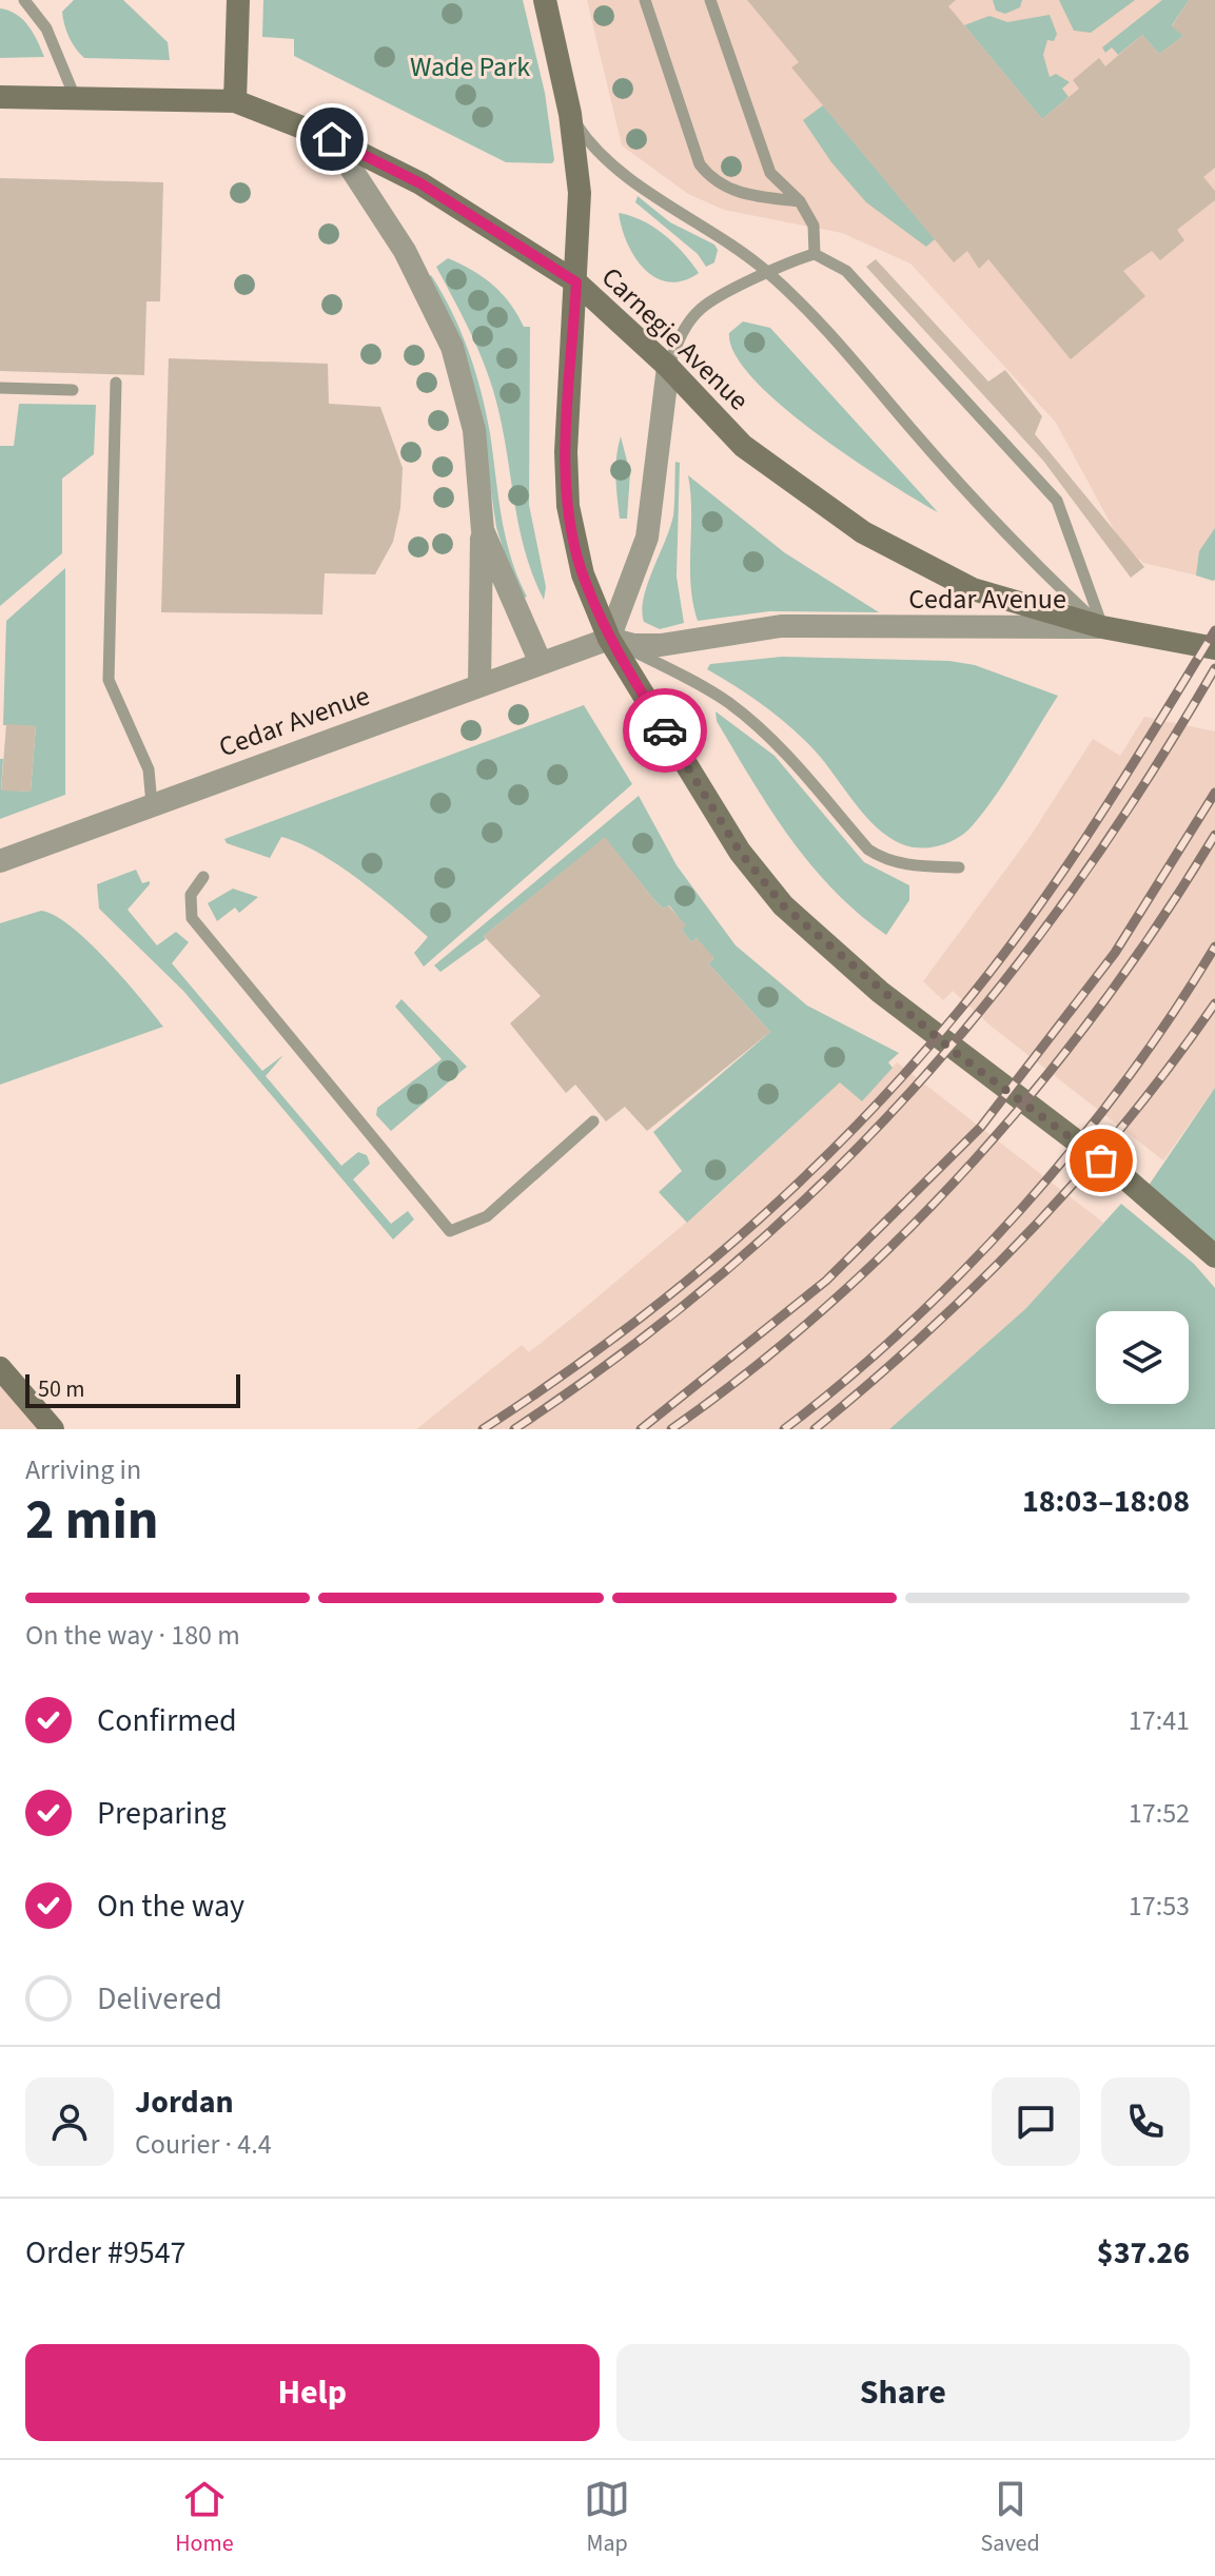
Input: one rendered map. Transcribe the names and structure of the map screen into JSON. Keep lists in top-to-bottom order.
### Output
{
  "streets": {
    "main road": ["Carnegie Avenue", "Cedar Avenue"]
  },
  "crossings": [
    ["Carnegie Avenue", "Cedar Avenue"]
  ],
  "parks": ["Wade Park"],
  "scale_bar": "50 m",
  "page": {
    "scale": "50 m",
    "heading": ["2 min", "Arriving in", "18:03–18:08"],
    "panel": [
      "Jordan",
      "Courier · 4.4",
      "Order #9547",
      "$37.26"
    ],
    "bar": "On the way · 180 m",
    "list": [
      ["Confirmed", "17:41"],
      ["Preparing", "17:52"],
      ["On the way", "17:53"],
      "Delivered"
    ],
    "buttons": ["Help", "Share"],
    "tabs": ["Home", "Map", "Saved"]
  }
}
